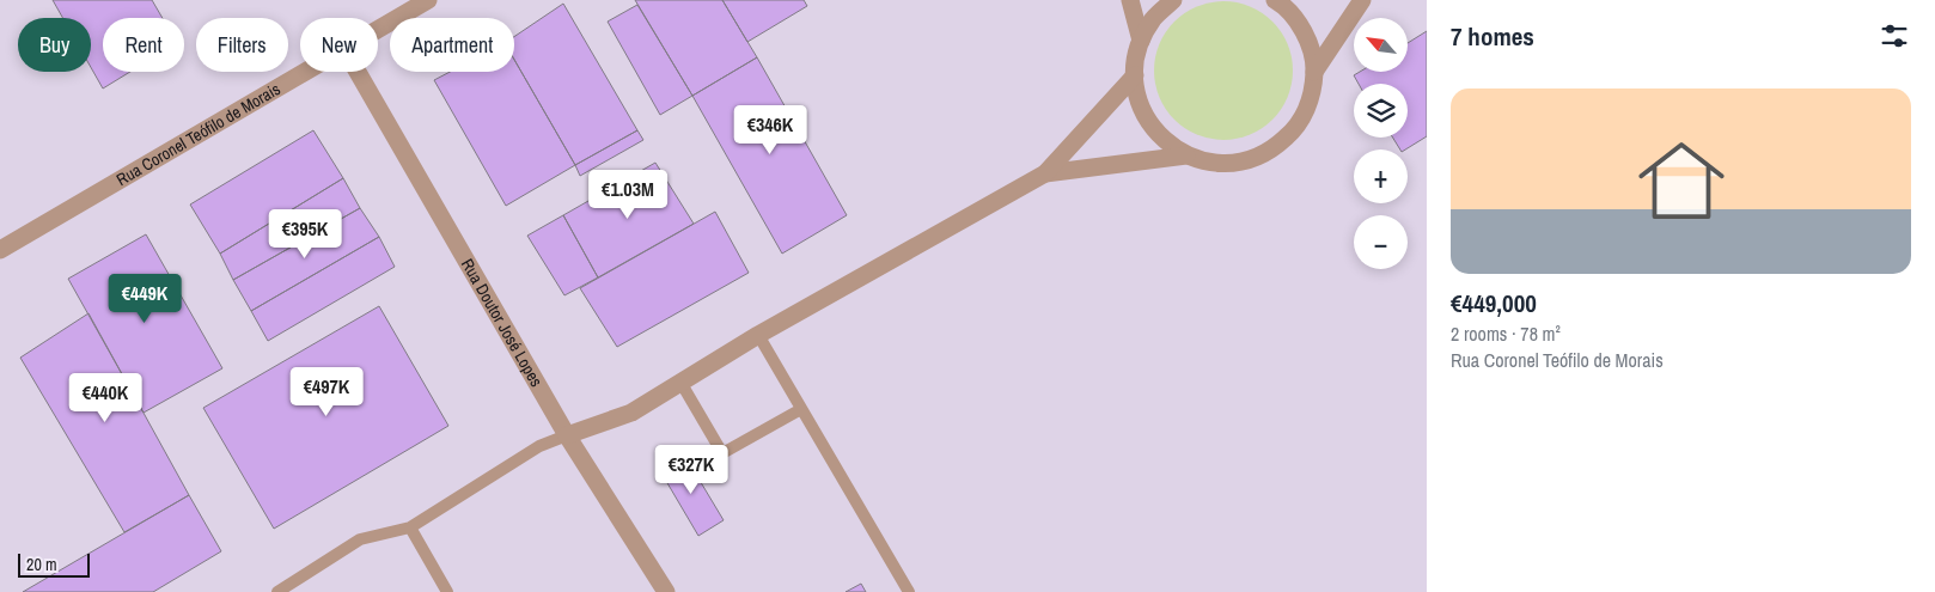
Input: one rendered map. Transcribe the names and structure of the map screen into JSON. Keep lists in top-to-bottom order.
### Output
{
  "streets": {
    "street": ["Rua Coronel Teófilo de Morais", "Rua Doutor José Lopes"]
  },
  "scale_bar": "20 m",
  "north": "top left",
  "page": {
    "heading": "7 homes",
    "map_buttons": ["+", "−"],
    "chip": [
      "Buy",
      "Rent",
      "Filters",
      "New",
      "Apartment"
    ],
    "list": [
      {
        "name": "€449,000",
        "note": "2 rooms · 78 m² · Rua Coronel Teófilo de Morais"
      }
    ],
    "price": [
      "€346K",
      "€1.03M",
      "€395K",
      "€449K",
      "€497K",
      "€440K",
      "€327K"
    ],
    "scale": "20 m"
  }
}
